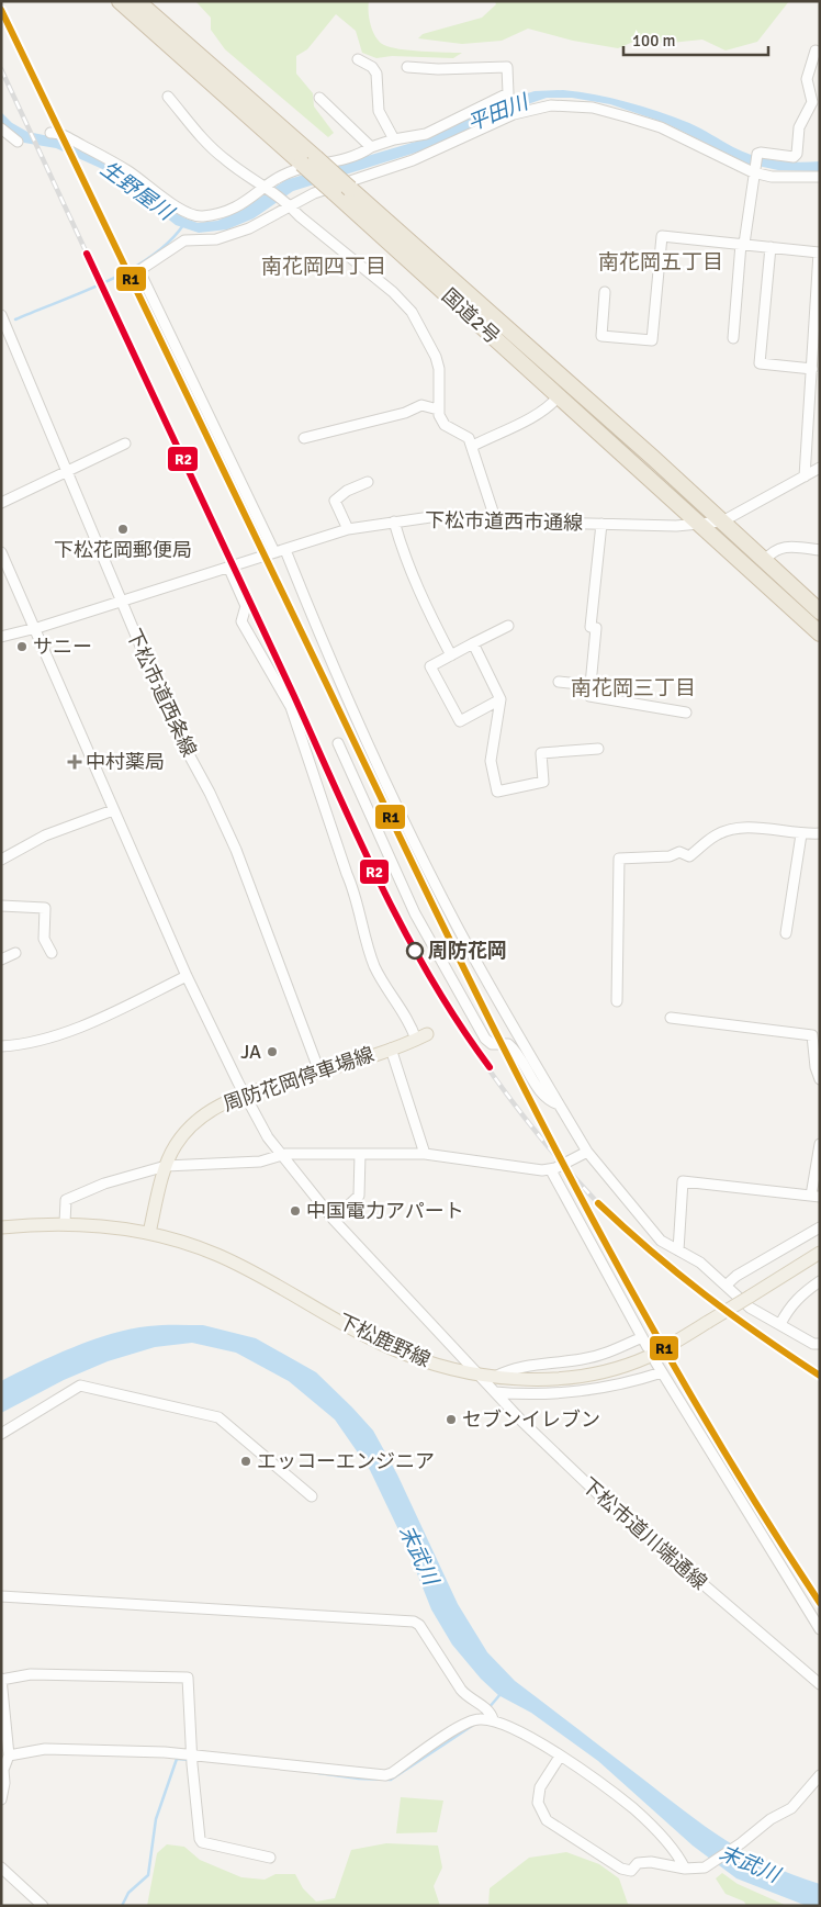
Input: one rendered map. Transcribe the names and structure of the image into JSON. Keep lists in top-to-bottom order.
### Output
{
  "streets": {
    "highway": ["国道2号"],
    "main road": ["周防花岡停車場線", "下松鹿野線"],
    "street": ["下松市道西市通線", "下松市道西条線", "下松市道川端通線"]
  },
  "crossings": [
    ["国道2号", "下松市道西市通線"],
    ["下松市道西市通線", "下松市道西条線"],
    ["下松市道西市通線", "下松市道川端通線"],
    ["下松市道西条線", "周防花岡停車場線"],
    ["周防花岡停車場線", "下松鹿野線"],
    ["周防花岡停車場線", "下松市道川端通線"],
    ["下松鹿野線", "下松市道川端通線"]
  ],
  "districts": ["南花岡五丁目", "南花岡四丁目", "南花岡三丁目"],
  "water": ["平田川", "生野屋川", "末武川"],
  "places": {
    "other": [
      "下松花岡郵便局",
      "サニー",
      "周防花岡",
      "JA",
      "中国電力アパート",
      "セブンイレブン",
      "エッコーエンジニア"
    ],
    "health": ["中村薬局"]
  },
  "lines": ["transit line R1", "transit line R2"],
  "scale_bar": "100 m"
}
